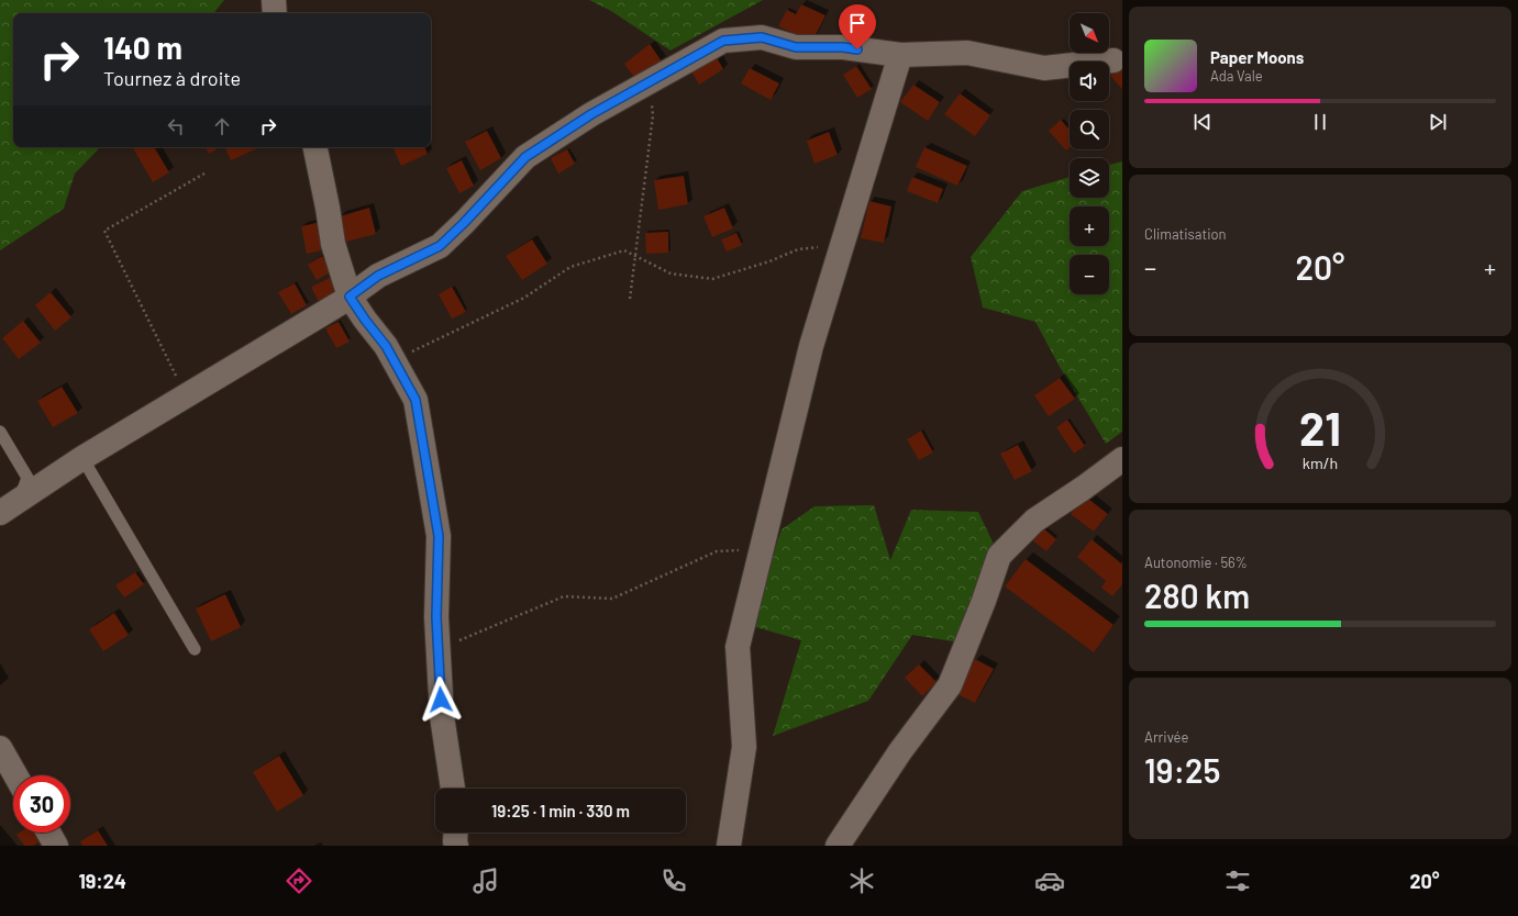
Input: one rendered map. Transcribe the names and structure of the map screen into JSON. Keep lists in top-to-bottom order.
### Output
{
  "north": "bottom right",
  "page": {
    "map_buttons": ["+", "−"],
    "turn": ["140 m", "Tournez à droite"],
    "song": ["Paper Moons", "Ada Vale"],
    "tile": [
      "Climatisation",
      ["Autonomie · 56%", "280 km"],
      ["Arrivée", "19:25"]
    ],
    "heat": ["−", "20°", "+"],
    "limit": "30",
    "trip": "19:25 · 1 min · 330 m",
    "tabs": ["19:24", "20°"],
    "gauge": ["21", "km/h"]
  }
}
